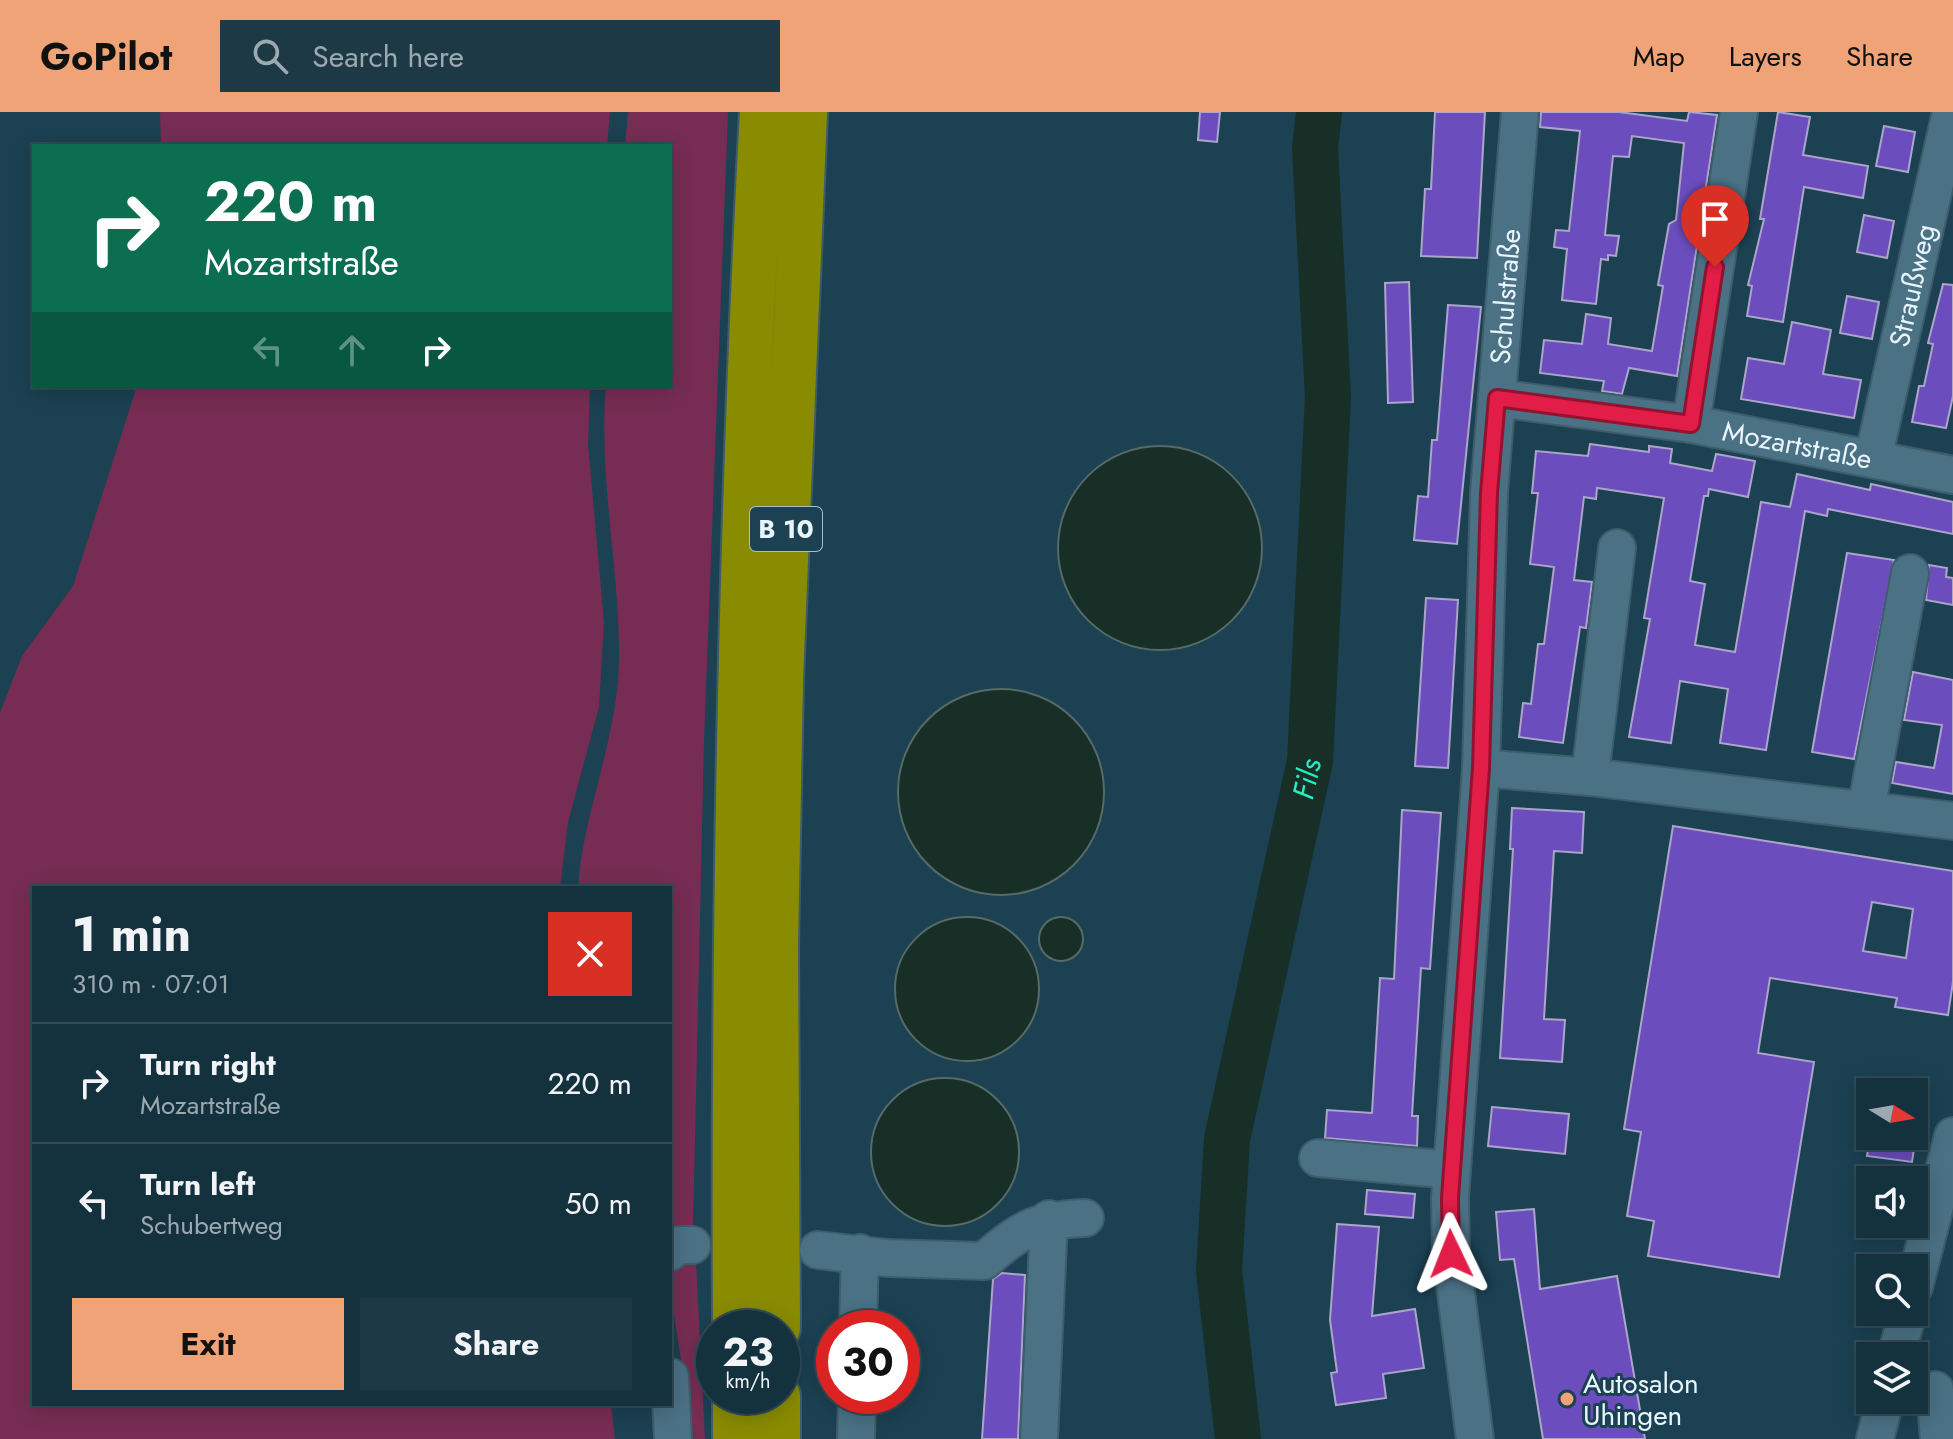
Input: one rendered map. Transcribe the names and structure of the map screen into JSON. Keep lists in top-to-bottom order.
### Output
{
  "streets": {
    "highway": ["B 10"],
    "street": ["Straußweg", "Schulstraße", "Mozartstraße"]
  },
  "crossings": [
    ["Straußweg", "Mozartstraße"],
    ["Schulstraße", "Mozartstraße"]
  ],
  "water": ["Fils"],
  "places": ["Autosalon Uhingen"],
  "north": "right",
  "page": {
    "header": "GoPilot",
    "search": "Search here",
    "nav": ["Map", "Layers", "Share"],
    "turn": ["220 m", "Mozartstraße"],
    "heading": ["1 min", "310 m · 07:01"],
    "list": [
      {
        "name": "Turn right",
        "note": "Mozartstraße",
        "value": "220 m"
      },
      {
        "name": "Turn left",
        "note": "Schubertweg",
        "value": "50 m"
      }
    ],
    "buttons": ["Exit", "Share"],
    "speed": "23 km/h",
    "limit": "30"
  }
}
